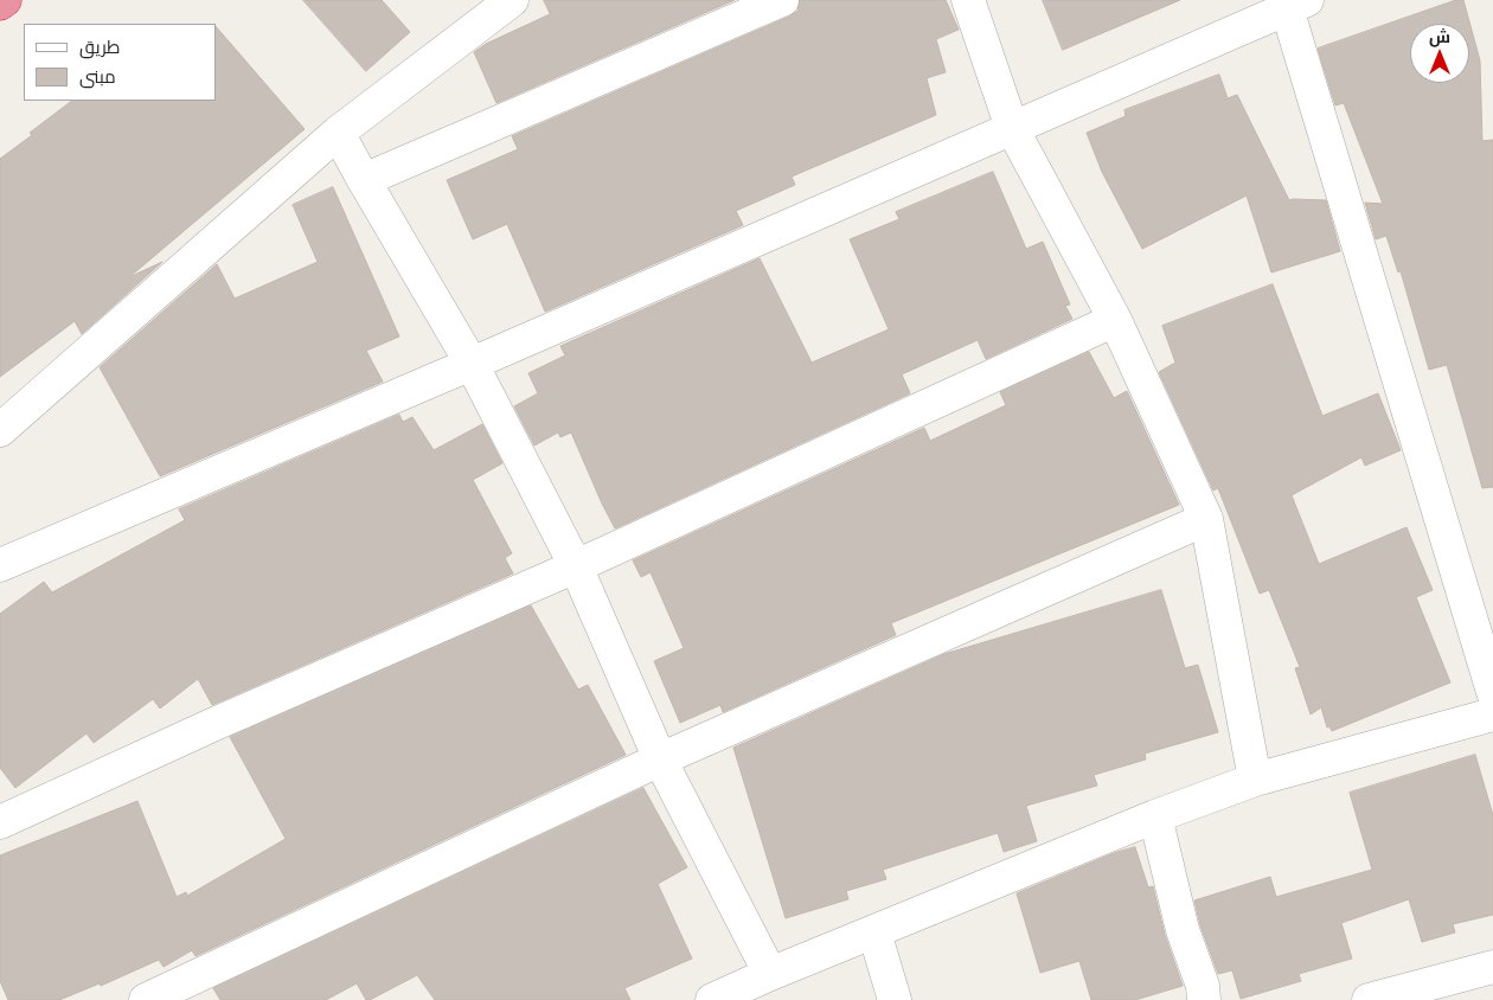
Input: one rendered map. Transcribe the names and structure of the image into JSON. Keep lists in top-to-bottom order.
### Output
{
  "legend": ["طريق", "مبنى"],
  "north": "top"
}
